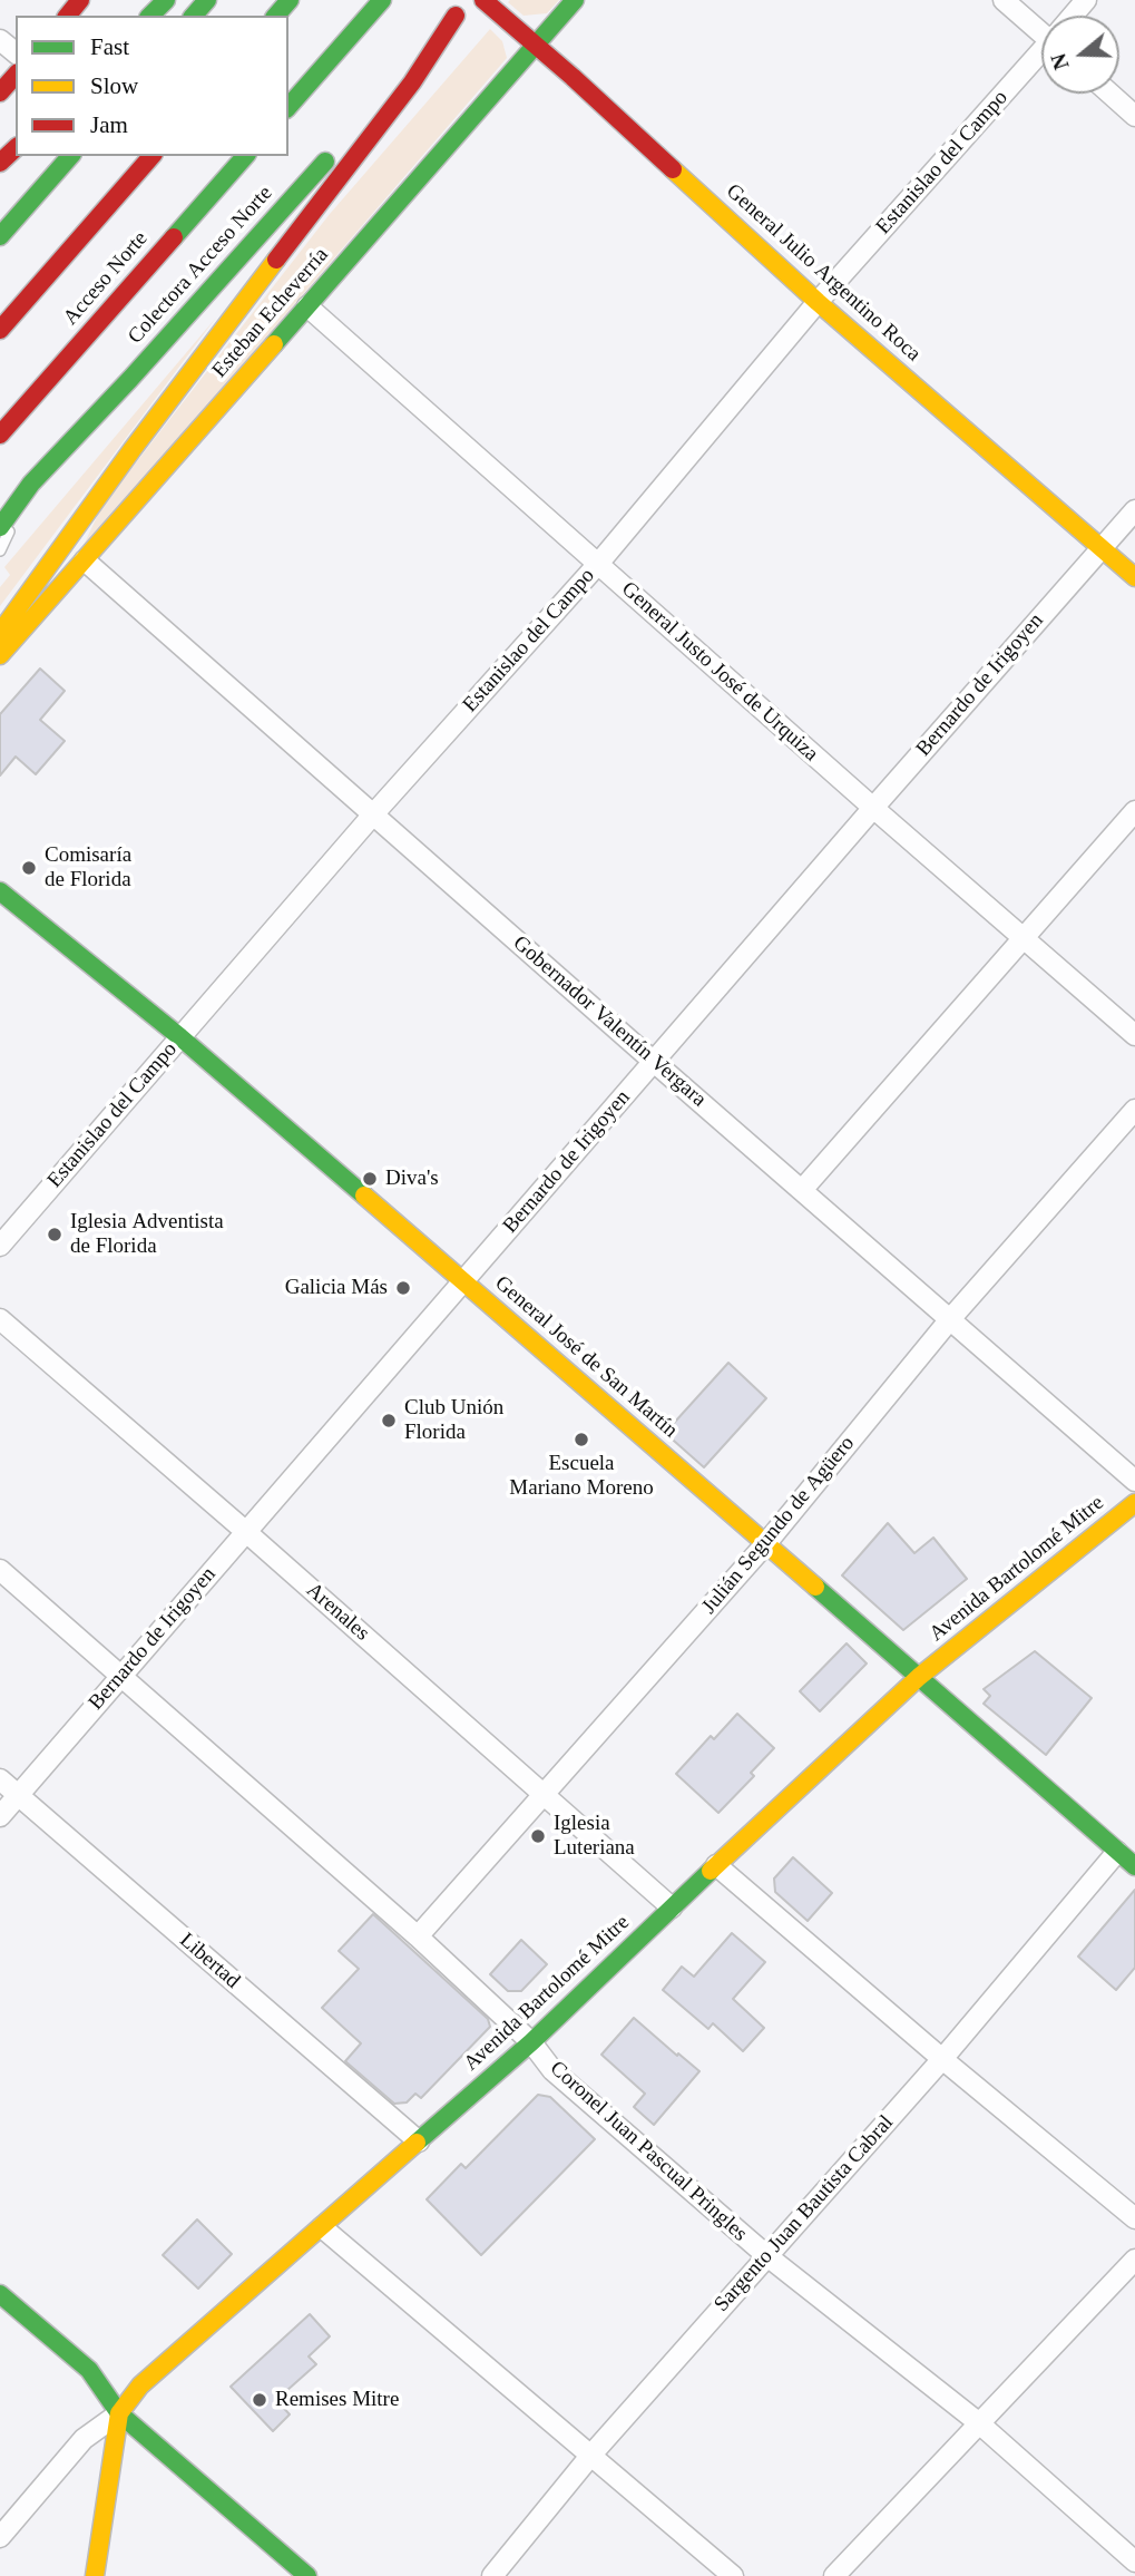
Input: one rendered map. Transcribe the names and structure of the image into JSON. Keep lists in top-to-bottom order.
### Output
{
  "streets": {
    "main road": [
      "Colectora Acceso Norte",
      "General Julio Argentino Roca",
      "Acceso Norte",
      "Esteban Echeverría",
      "General José de San Martín",
      "Avenida Bartolomé Mitre"
    ],
    "street": [
      "Estanislao del Campo",
      "General Justo José de Urquiza",
      "Bernardo de Irigoyen",
      "Gobernador Valentín Vergara",
      "Julián Segundo de Agüero",
      "Arenales",
      "Libertad",
      "Coronel Juan Pascual Pringles",
      "Sargento Juan Bautista Cabral"
    ]
  },
  "crossings": [
    ["Estanislao del Campo", "General Julio Argentino Roca"],
    ["Estanislao del Campo", "General Justo José de Urquiza"],
    ["Estanislao del Campo", "Gobernador Valentín Vergara"],
    ["Estanislao del Campo", "General José de San Martín"],
    ["General Julio Argentino Roca", "Esteban Echeverría"],
    ["General Julio Argentino Roca", "Bernardo de Irigoyen"],
    ["Esteban Echeverría", "General Justo José de Urquiza"],
    ["Esteban Echeverría", "Gobernador Valentín Vergara"],
    ["General Justo José de Urquiza", "Bernardo de Irigoyen"],
    ["Bernardo de Irigoyen", "Gobernador Valentín Vergara"],
    ["Bernardo de Irigoyen", "General José de San Martín"],
    ["Bernardo de Irigoyen", "Arenales"],
    ["Bernardo de Irigoyen", "Libertad"],
    ["Bernardo de Irigoyen", "Coronel Juan Pascual Pringles"],
    ["Gobernador Valentín Vergara", "Julián Segundo de Agüero"],
    ["General José de San Martín", "Julián Segundo de Agüero"],
    ["General José de San Martín", "Avenida Bartolomé Mitre"],
    ["General José de San Martín", "Sargento Juan Bautista Cabral"],
    ["Julián Segundo de Agüero", "Arenales"],
    ["Julián Segundo de Agüero", "Coronel Juan Pascual Pringles"],
    ["Avenida Bartolomé Mitre", "Arenales"],
    ["Avenida Bartolomé Mitre", "Libertad"],
    ["Avenida Bartolomé Mitre", "Coronel Juan Pascual Pringles"],
    ["Coronel Juan Pascual Pringles", "Sargento Juan Bautista Cabral"]
  ],
  "places": [
    "Comisaría de Florida",
    "Diva's",
    "Iglesia Adventista de Florida",
    "Galicia Más",
    "Club Unión Florida",
    "Escuela Mariano Moreno",
    "Iglesia Luteriana",
    "Remises Mitre"
  ],
  "legend": ["Fast", "Slow", "Jam"],
  "north": "left"
}
